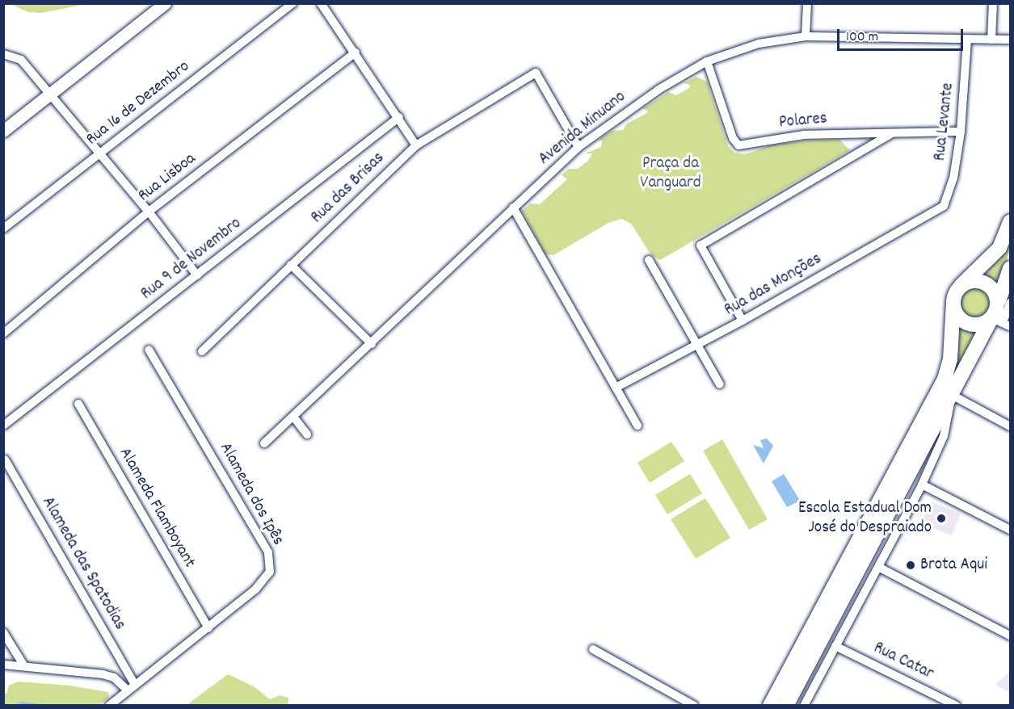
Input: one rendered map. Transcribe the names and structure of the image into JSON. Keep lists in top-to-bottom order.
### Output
{
  "streets": {
    "street": [
      "Rua 16 de Dezembro",
      "Polares",
      "Rua Levante",
      "Avenida Minuano",
      "Rua Lisboa",
      "Rua das Brisas",
      "Rua 9 de Novembro",
      "Rua das Monções",
      "Alameda dos Ipês",
      "Alameda Flamboyant",
      "Alameda das Spatodias",
      "Rua Catar"
    ]
  },
  "crossings": [
    ["Polares", "Rua Levante"],
    ["Polares", "Avenida Minuano"],
    ["Rua Levante", "Avenida Minuano"],
    ["Rua Levante", "Rua das Monções"],
    ["Avenida Minuano", "Rua das Brisas"],
    ["Alameda dos Ipês", "Alameda Flamboyant"],
    ["Alameda dos Ipês", "Alameda das Spatodias"]
  ],
  "parks": ["Praça da Vanguard"],
  "places": ["Escola Estadual Dom José do Despraiado", "Brota Aqui"],
  "scale_bar": "100 m"
}
